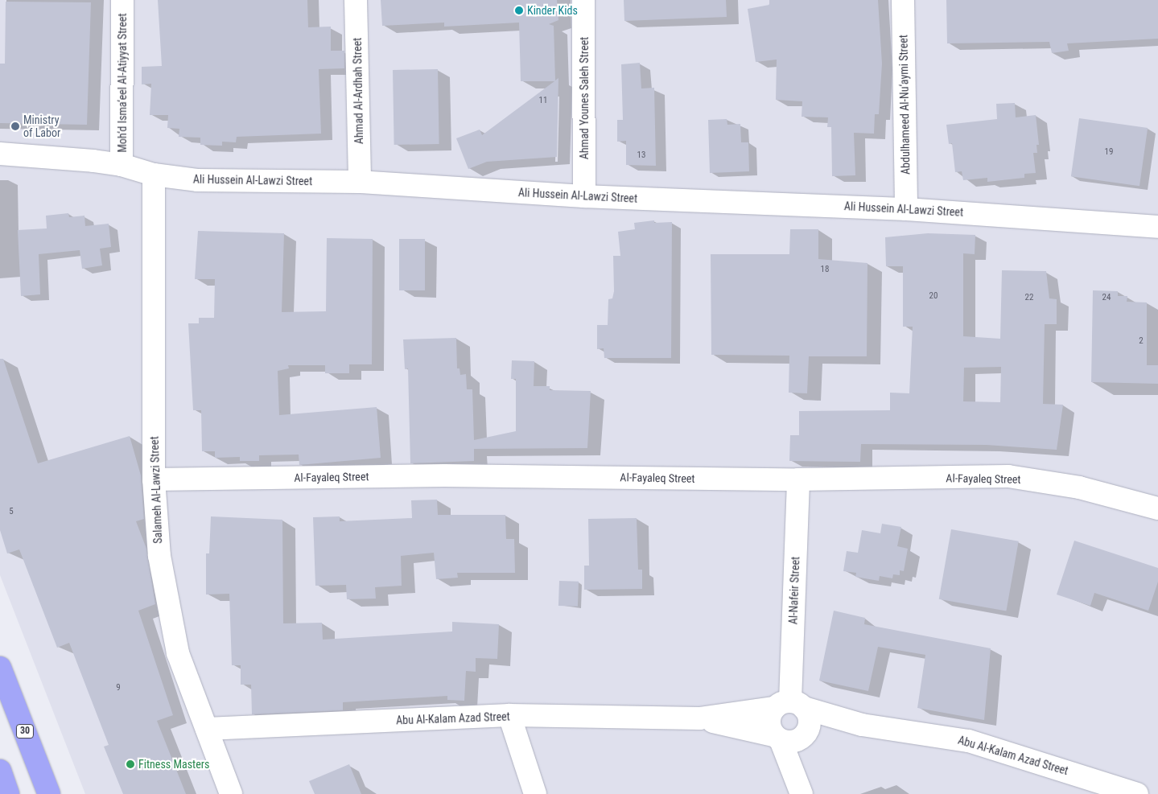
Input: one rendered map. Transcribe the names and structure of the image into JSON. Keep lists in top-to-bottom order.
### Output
{
  "streets": {
    "main road": ["30"],
    "street": [
      "Moh‘d Isma‘eel Al-Atiyyat Street",
      "Ahmad Al-Ardhah Street",
      "Ahmad Younes Saleh Street",
      "Abdulhameed Al-Nu‘aymi Street",
      "Ali Hussein Al-Lawzi Street",
      "Al-Fayaleq Street",
      "Salameh Al-Lawzi Street",
      "Al-Nafeir Street",
      "Abu Al-Kalam Azad Street"
    ]
  },
  "crossings": [
    ["Moh‘d Isma‘eel Al-Atiyyat Street", "Ali Hussein Al-Lawzi Street"],
    ["Ahmad Al-Ardhah Street", "Ali Hussein Al-Lawzi Street"],
    ["Ahmad Younes Saleh Street", "Ali Hussein Al-Lawzi Street"],
    ["Abdulhameed Al-Nu‘aymi Street", "Ali Hussein Al-Lawzi Street"],
    ["Ali Hussein Al-Lawzi Street", "Salameh Al-Lawzi Street"],
    ["Al-Fayaleq Street", "Salameh Al-Lawzi Street"],
    ["Al-Fayaleq Street", "Al-Nafeir Street"],
    ["Salameh Al-Lawzi Street", "Abu Al-Kalam Azad Street"],
    ["Al-Nafeir Street", "Abu Al-Kalam Azad Street"]
  ],
  "places": ["Kinder Kids", "Ministry of Labor", "Fitness Masters"],
  "house_numbers": [
    "11",
    "19",
    "13",
    "18",
    "20",
    "22",
    "24",
    "2",
    "5",
    "9"
  ]
}
